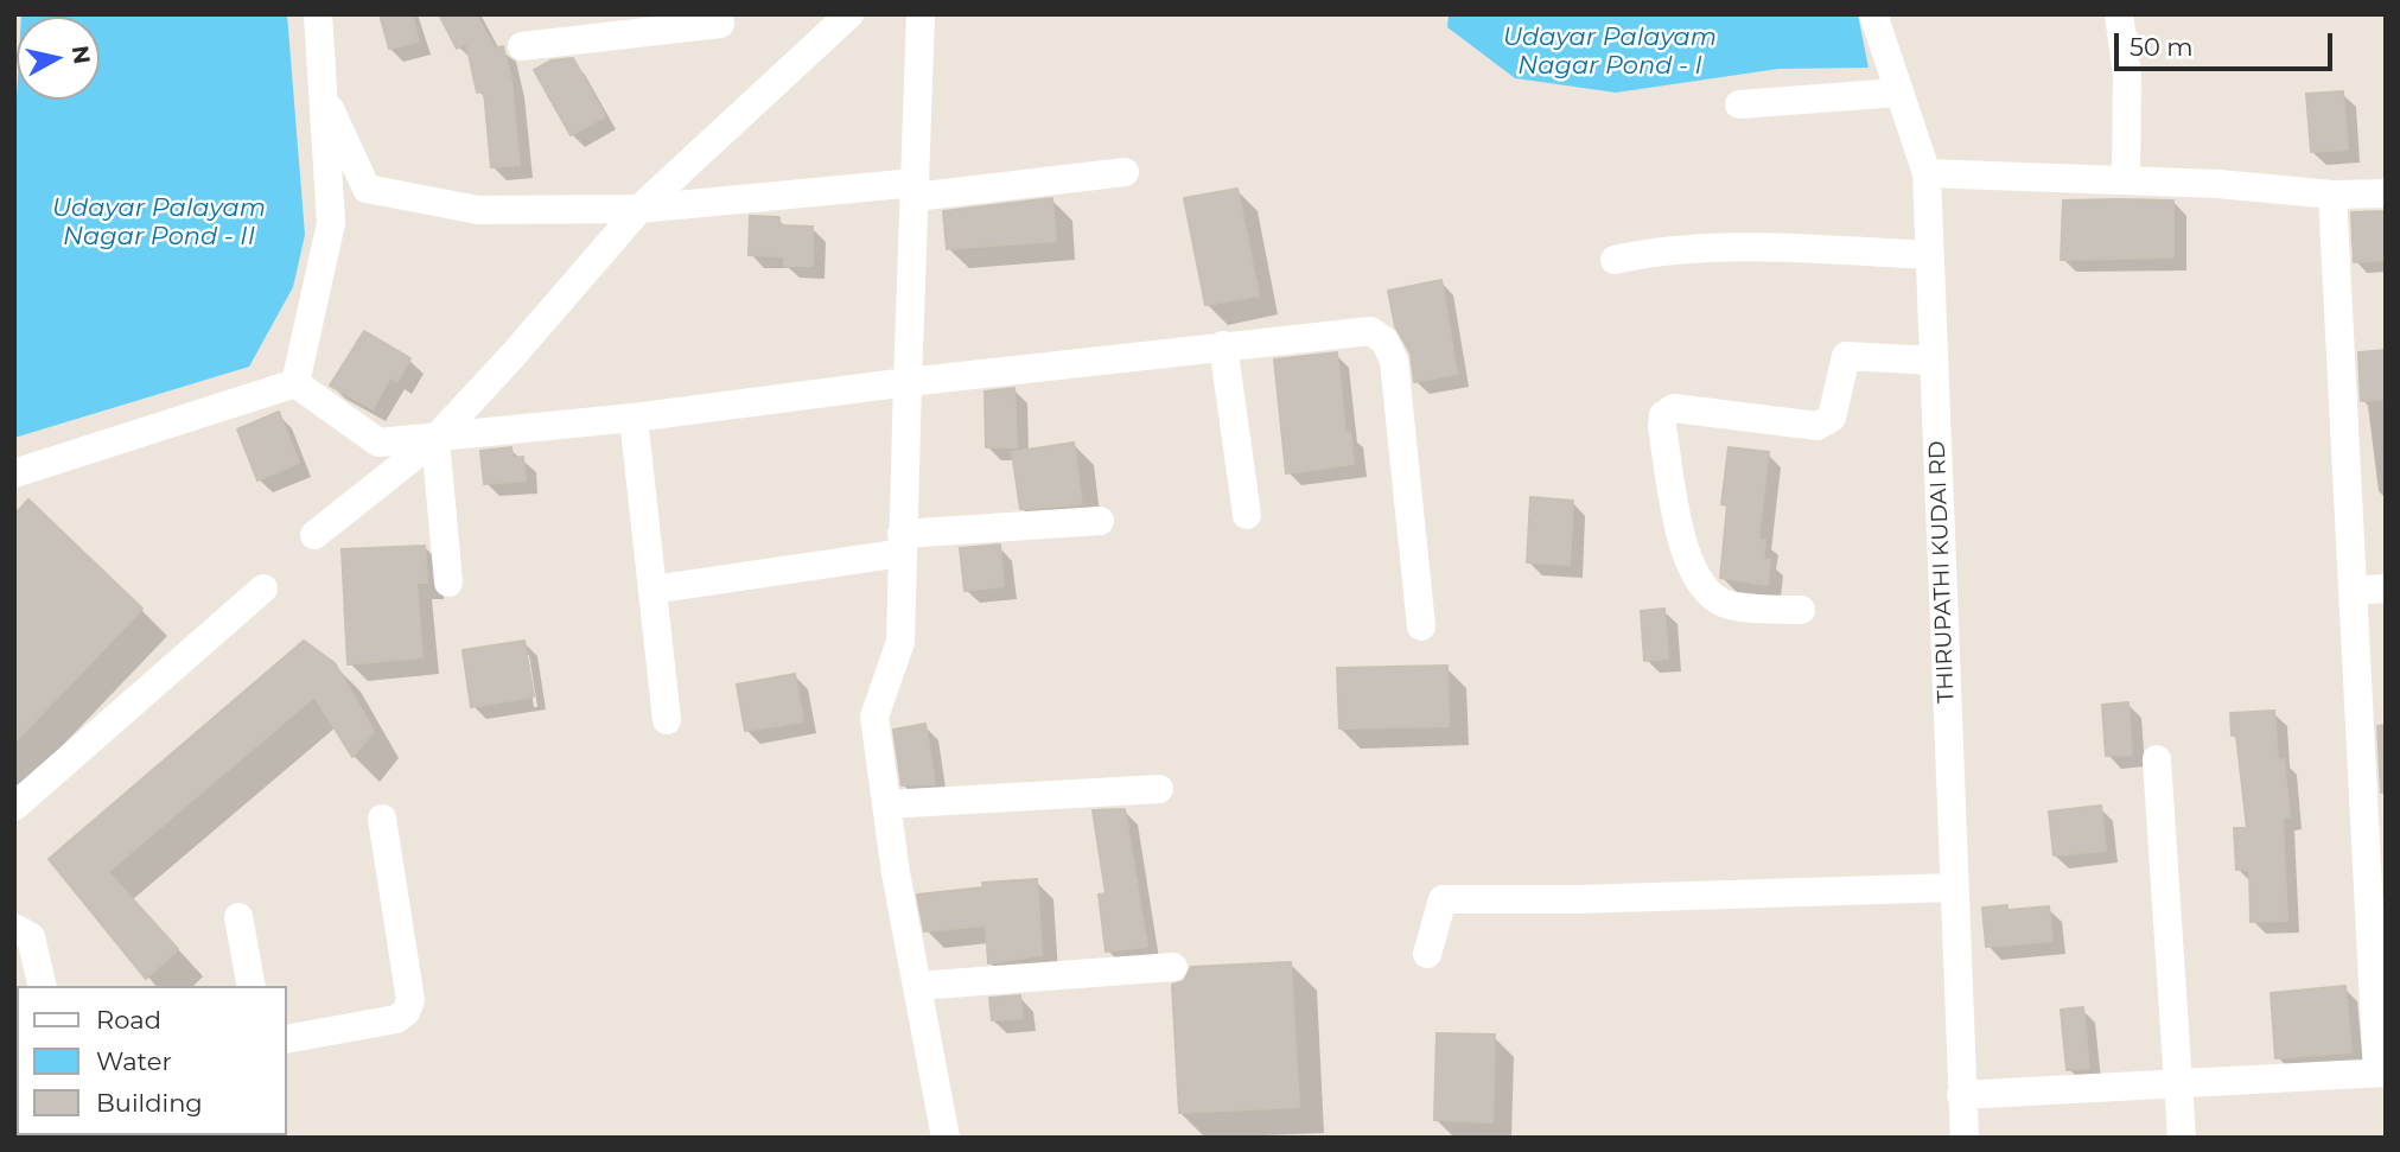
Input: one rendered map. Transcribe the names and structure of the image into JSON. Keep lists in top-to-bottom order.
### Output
{
  "streets": {
    "street": ["THIRUPATHI KUDAI RD"]
  },
  "water": ["Udayar Palayam Nagar Pond - I", "Udayar Palayam Nagar Pond - II"],
  "legend": ["Road", "Water", "Building"],
  "scale_bar": "50 m",
  "north": "right"
}
